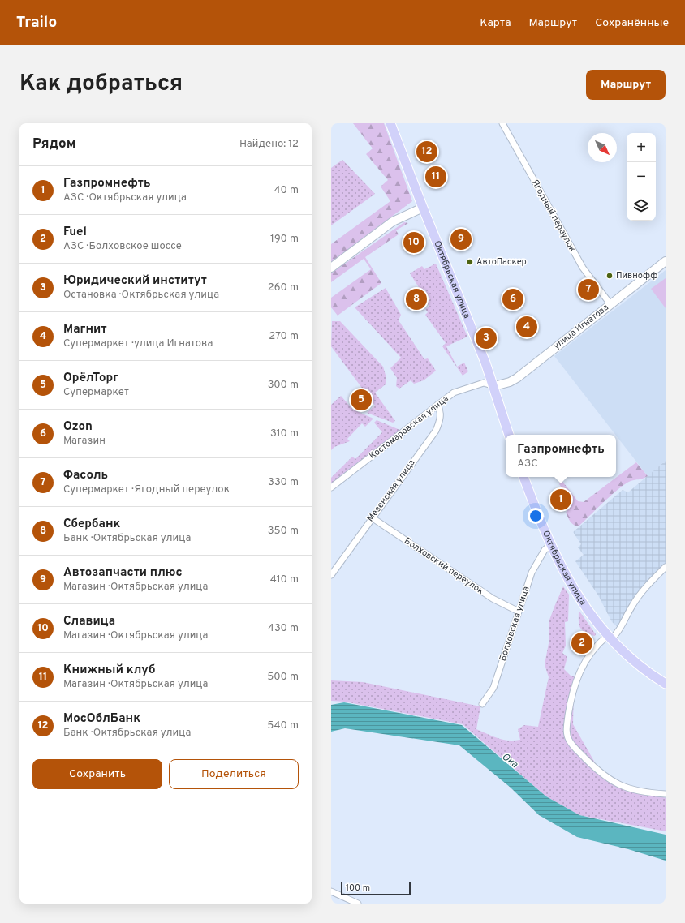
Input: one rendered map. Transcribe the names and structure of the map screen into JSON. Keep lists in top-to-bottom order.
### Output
{
  "streets": {
    "main road": ["Октябрьская улица", "улица Игнатова"],
    "street": [
      "Ягодный переулок",
      "Костомаровская улица",
      "Мезенская улица",
      "Болховский переулок",
      "Болховская улица"
    ]
  },
  "crossings": [
    ["Ягодный переулок", "улица Игнатова"],
    ["Октябрьская улица", "улица Игнатова"],
    ["Октябрьская улица", "Костомаровская улица"],
    ["Октябрьская улица", "Болховская улица"],
    ["улица Игнатова", "Костомаровская улица"],
    ["Костомаровская улица", "Мезенская улица"],
    ["Мезенская улица", "Болховский переулок"],
    ["Болховский переулок", "Болховская улица"]
  ],
  "water": ["Ока"],
  "places": ["АвтоПаскер", "Пивнофф"],
  "scale_bar": "100 m",
  "north": "bottom right",
  "page": {
    "header": "Trailo",
    "nav": ["Карта", "Маршрут", "Сохранённые"],
    "title": "Как добраться",
    "buttons": [
      "Маршрут",
      ["Сохранить", "Поделиться"]
    ],
    "heading": ["Рядом", "Найдено: 12"],
    "map_buttons": ["+", "−"],
    "pins": [
      "12",
      "11",
      "9",
      "10",
      "7",
      "6",
      "8",
      "4",
      "3",
      "5",
      "1",
      "2"
    ],
    "list": [
      {
        "mark": "1",
        "name": "Газпромнефть",
        "note": "АЗС · Октябрьская улица",
        "value": "40 m"
      },
      {
        "mark": "2",
        "name": "Fuel",
        "note": "АЗС · Болховское шоссе",
        "value": "190 m"
      },
      {
        "mark": "3",
        "name": "Юридический институт",
        "note": "Остановка · Октябрьская улица",
        "value": "260 m"
      },
      {
        "mark": "4",
        "name": "Магнит",
        "note": "Супермаркет · улица Игнатова",
        "value": "270 m"
      },
      {
        "mark": "5",
        "name": "ОрёлТорг",
        "note": "Супермаркет",
        "value": "300 m"
      },
      {
        "mark": "6",
        "name": "Ozon",
        "note": "Магазин",
        "value": "310 m"
      },
      {
        "mark": "7",
        "name": "Фасоль",
        "note": "Супермаркет · Ягодный переулок",
        "value": "330 m"
      },
      {
        "mark": "8",
        "name": "Сбербанк",
        "note": "Банк · Октябрьская улица",
        "value": "350 m"
      },
      {
        "mark": "9",
        "name": "Автозапчасти плюс",
        "note": "Магазин · Октябрьская улица",
        "value": "410 m"
      },
      {
        "mark": "10",
        "name": "Славица",
        "note": "Магазин · Октябрьская улица",
        "value": "430 m"
      },
      {
        "mark": "11",
        "name": "Книжный клуб",
        "note": "Магазин · Октябрьская улица",
        "value": "500 m"
      },
      {
        "mark": "12",
        "name": "МосОблБанк",
        "note": "Банк · Октябрьская улица",
        "value": "540 m"
      }
    ],
    "popup": ["Газпромнефть", "АЗС"],
    "scale": "100 m"
  }
}
